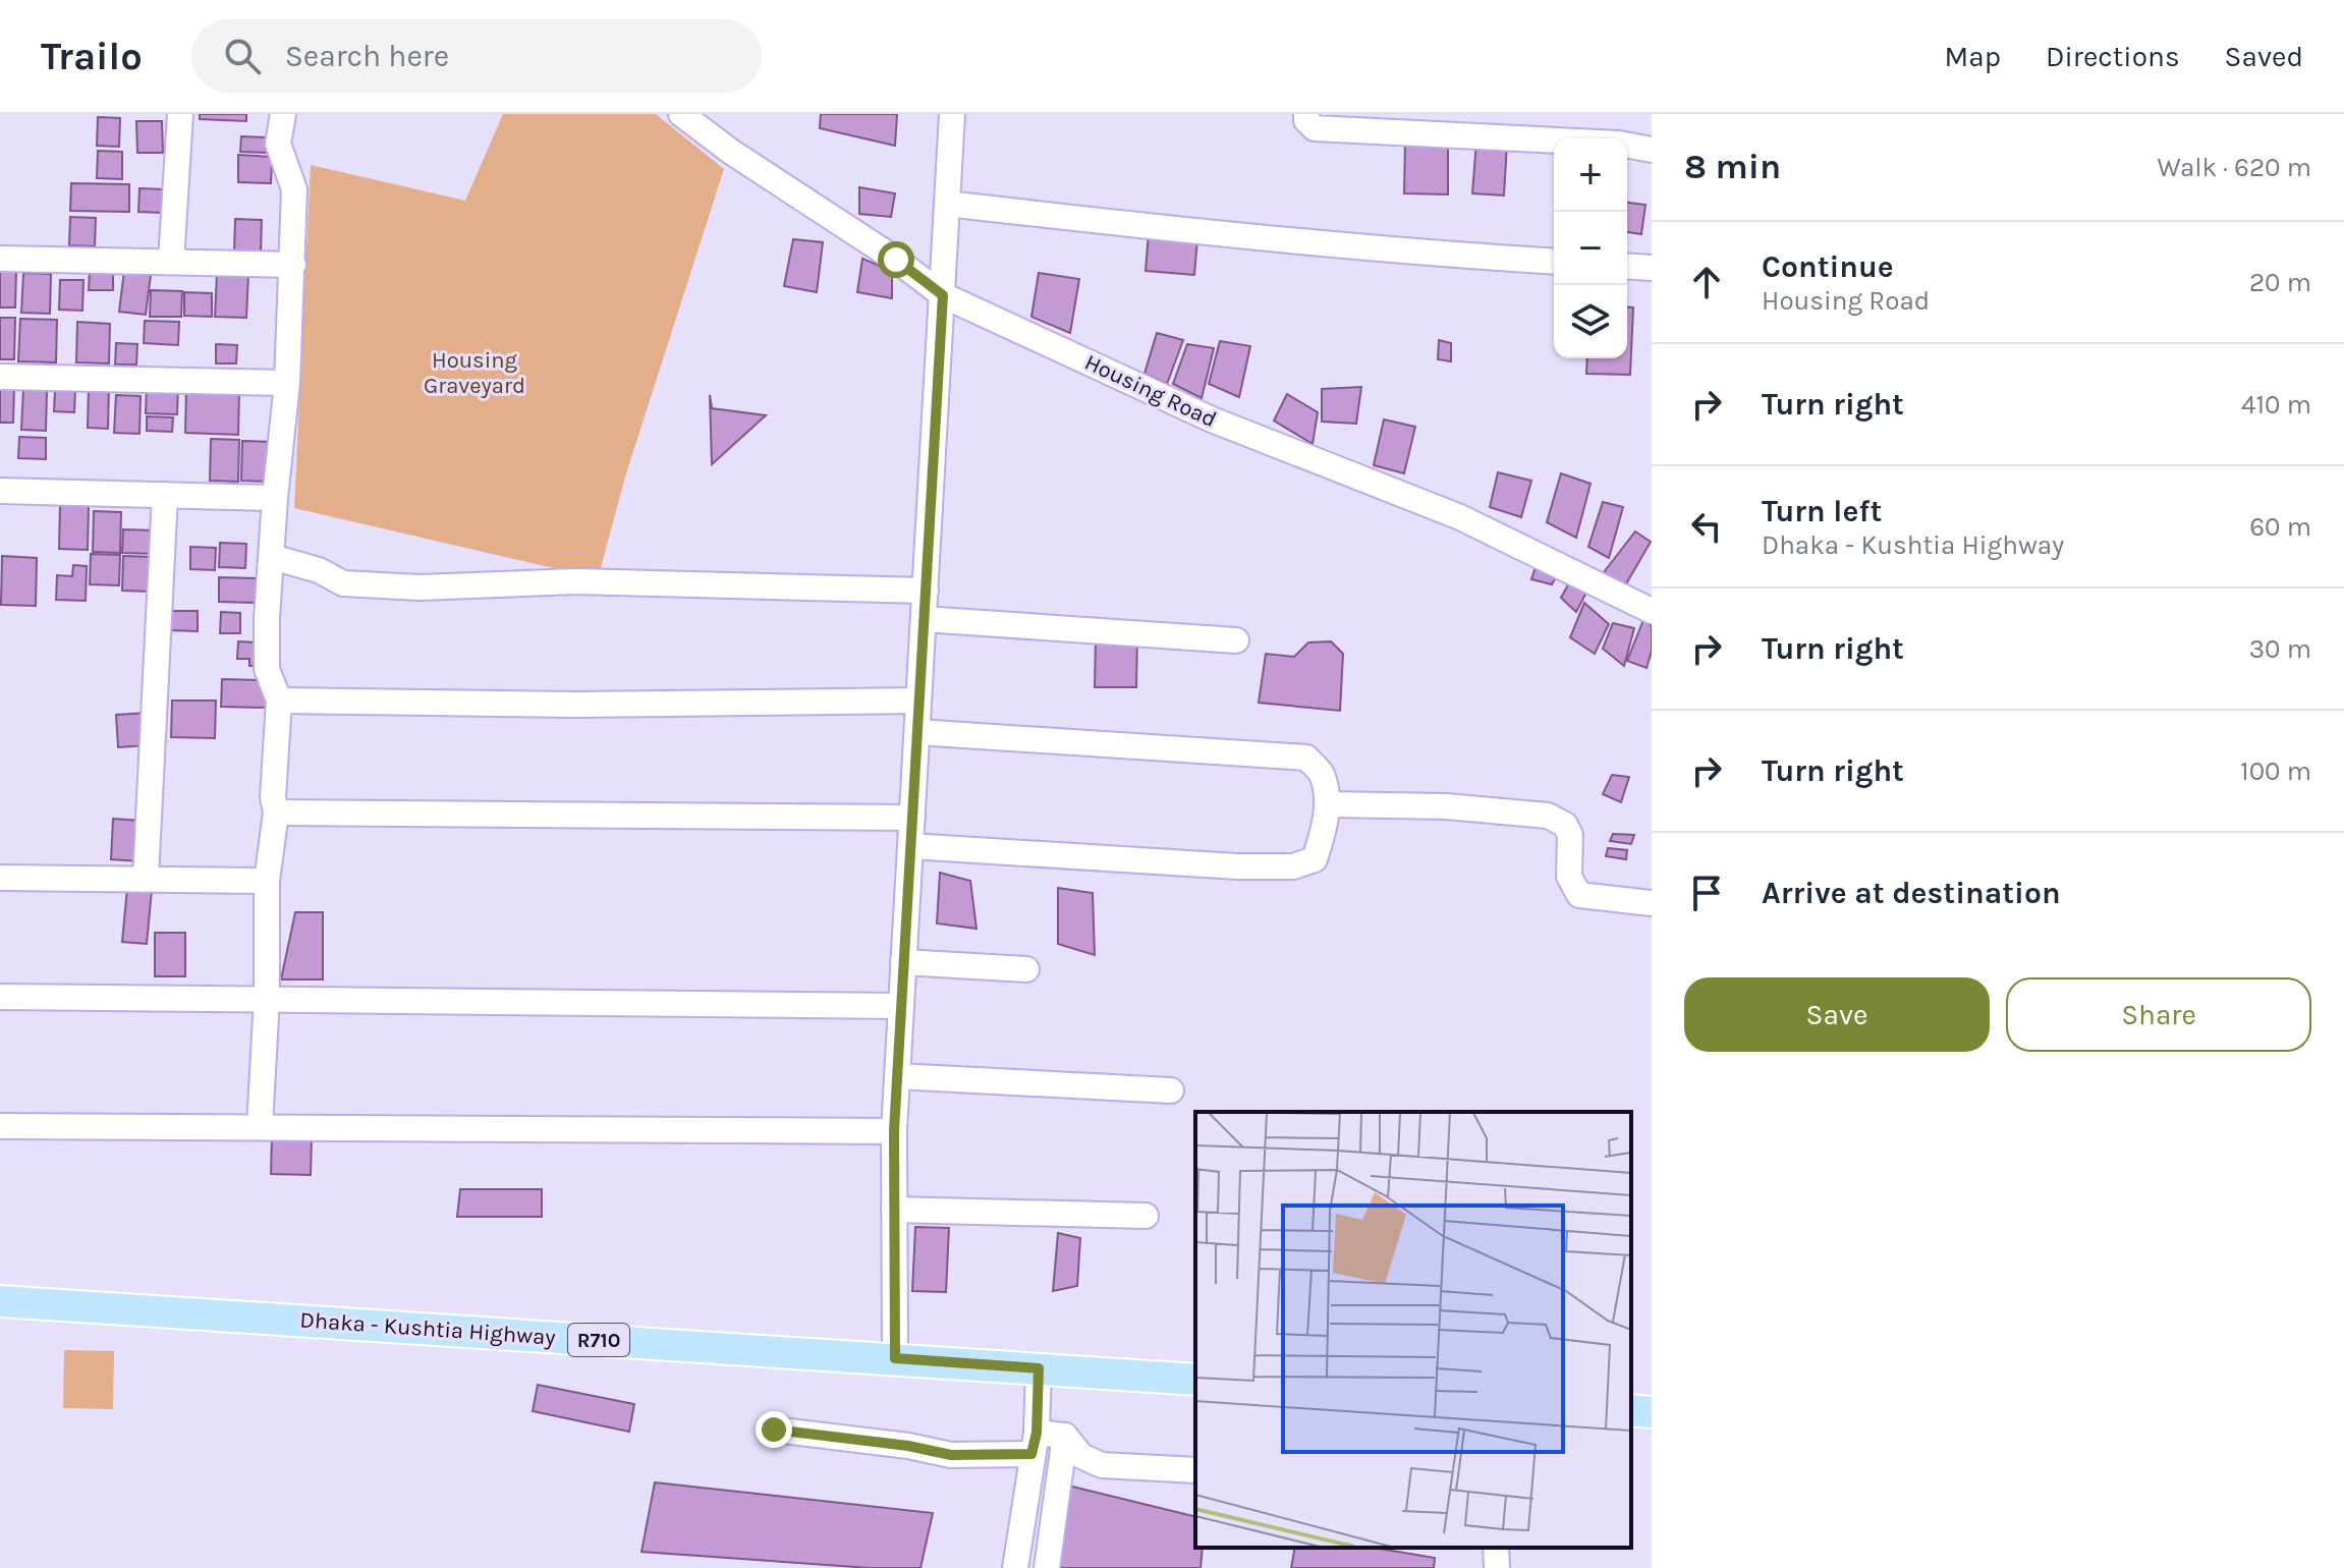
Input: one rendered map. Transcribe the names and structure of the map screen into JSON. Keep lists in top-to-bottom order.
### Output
{
  "streets": {
    "main road": ["Dhaka - Kushtia Highway", "R710"],
    "street": ["Housing Road"]
  },
  "parks": ["Housing Graveyard"],
  "page": {
    "header": "Trailo",
    "search": "Search here",
    "nav": ["Map", "Directions", "Saved"],
    "heading": ["8 min", "Walk · 620 m"],
    "map_buttons": ["+", "−"],
    "list": [
      ["Continue", "Housing Road", "20 m"],
      ["Turn right", "410 m"],
      ["Turn left", "Dhaka - Kushtia Highway", "60 m"],
      ["Turn right", "30 m"],
      ["Turn right", "100 m"],
      "Arrive at destination"
    ],
    "buttons": ["Save", "Share"]
  }
}
